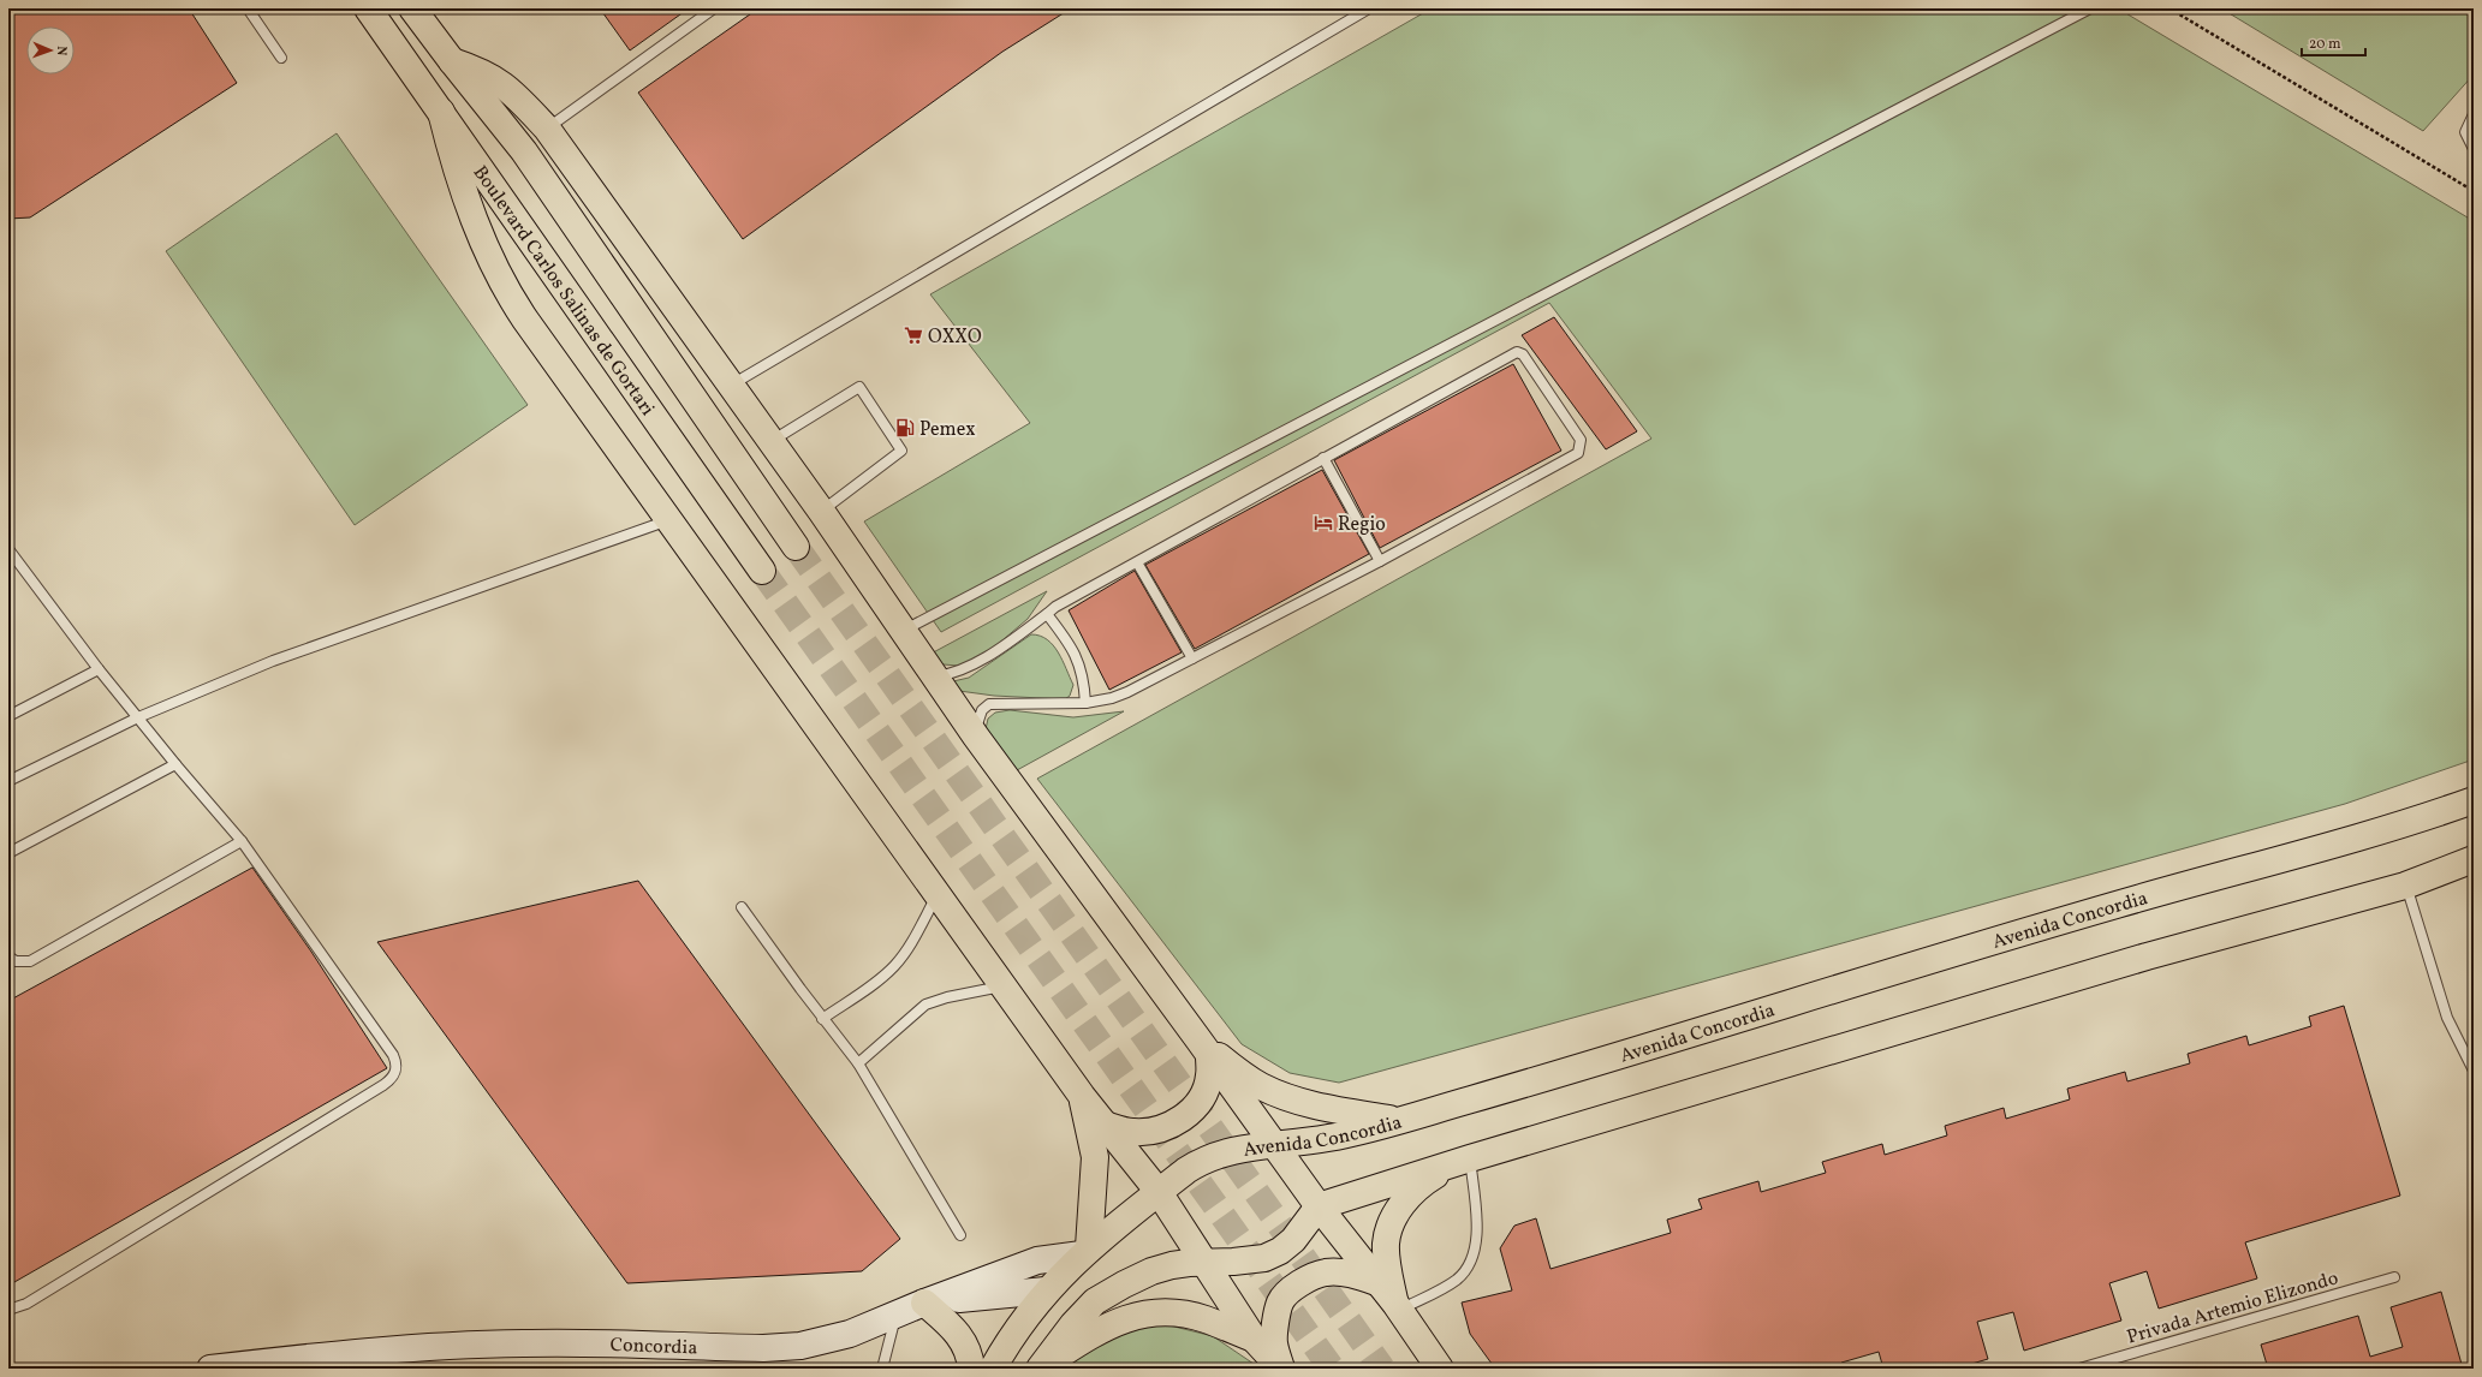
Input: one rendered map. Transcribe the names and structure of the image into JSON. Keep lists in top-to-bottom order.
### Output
{
  "streets": {
    "main road": ["Boulevard Carlos Salinas de Gortari", "Avenida Concordia"],
    "street": ["Concordia"],
    "lane": ["Privada Artemio Elizondo"]
  },
  "crossings": [
    ["Avenida Concordia", "Concordia"]
  ],
  "places": {
    "supermarket": ["OXXO"],
    "fuel station": ["Pemex"],
    "hotel": ["Regio"]
  },
  "scale_bar": "20 m",
  "north": "right"
}
